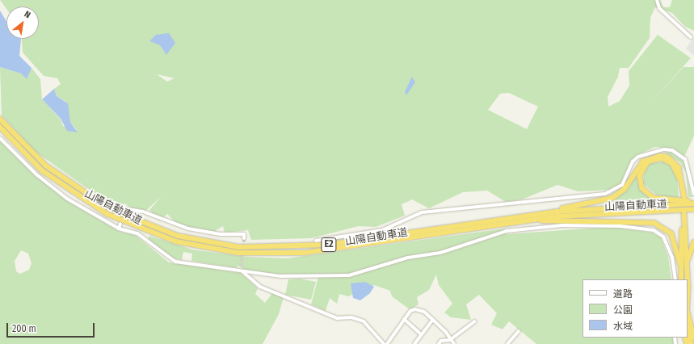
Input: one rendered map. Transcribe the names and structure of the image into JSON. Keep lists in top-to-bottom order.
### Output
{
  "streets": {
    "highway": ["山陽自動車道", "E2"]
  },
  "legend": ["道路", "公園", "水域"],
  "scale_bar": "200 m",
  "north": "top right"
}
